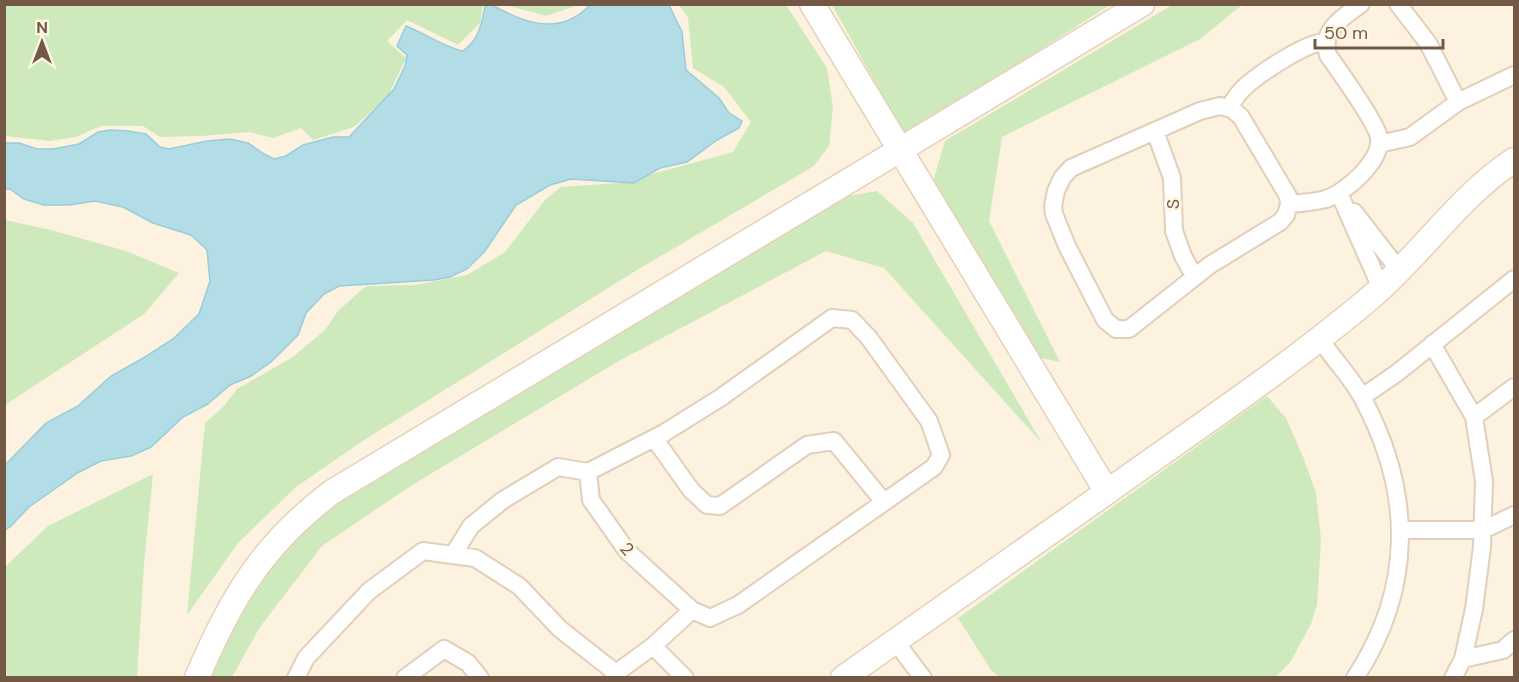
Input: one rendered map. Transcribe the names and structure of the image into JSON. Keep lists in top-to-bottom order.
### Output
{
  "streets": {
    "street": ["S", "2"]
  },
  "scale_bar": "50 m",
  "north": "top"
}
